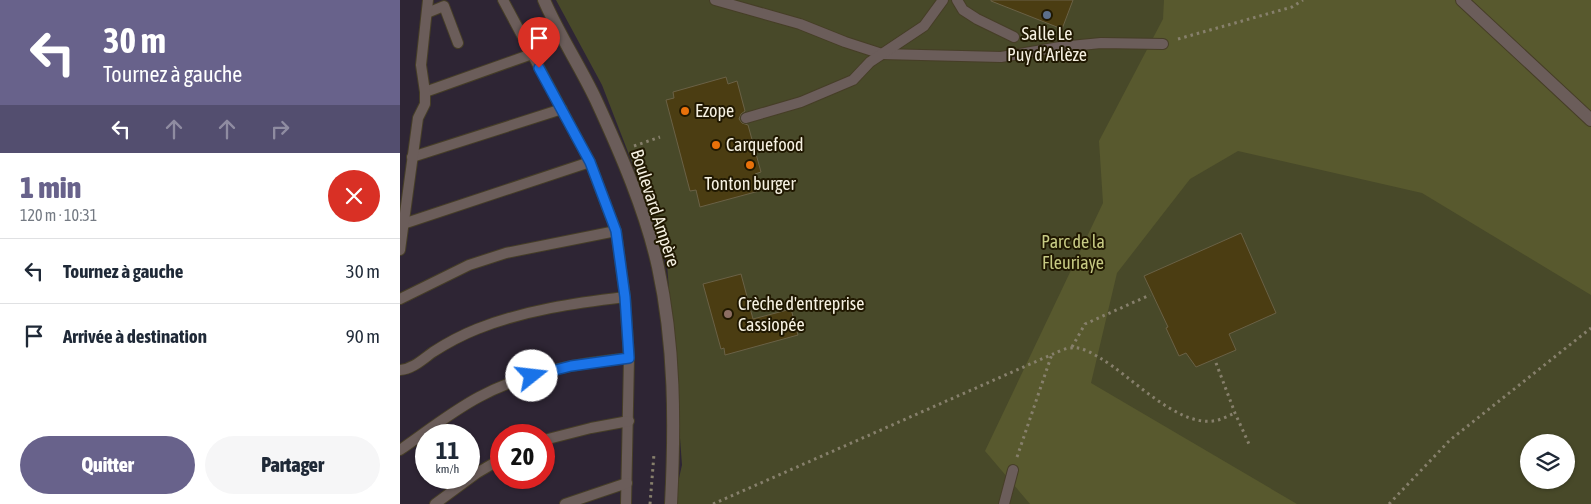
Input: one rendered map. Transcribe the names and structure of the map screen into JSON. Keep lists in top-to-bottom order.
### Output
{
  "streets": {
    "street": ["Boulevard Ampère"]
  },
  "parks": ["Parc de la Fleuriaye"],
  "places": [
    "Salle Le Puy d’Arlèze",
    "Ezope",
    "Carquefood",
    "Tonton burger",
    "Crèche d'entreprise Cassiopée"
  ],
  "page": {
    "turn": ["30 m", "Tournez à gauche"],
    "heading": ["1 min", "120 m · 10:31"],
    "list": [
      {
        "name": "Tournez à gauche",
        "value": "30 m"
      },
      {
        "name": "Arrivée à destination",
        "value": "90 m"
      }
    ],
    "speed": "11 km/h",
    "limit": "20",
    "buttons": ["Quitter", "Partager"]
  }
}
